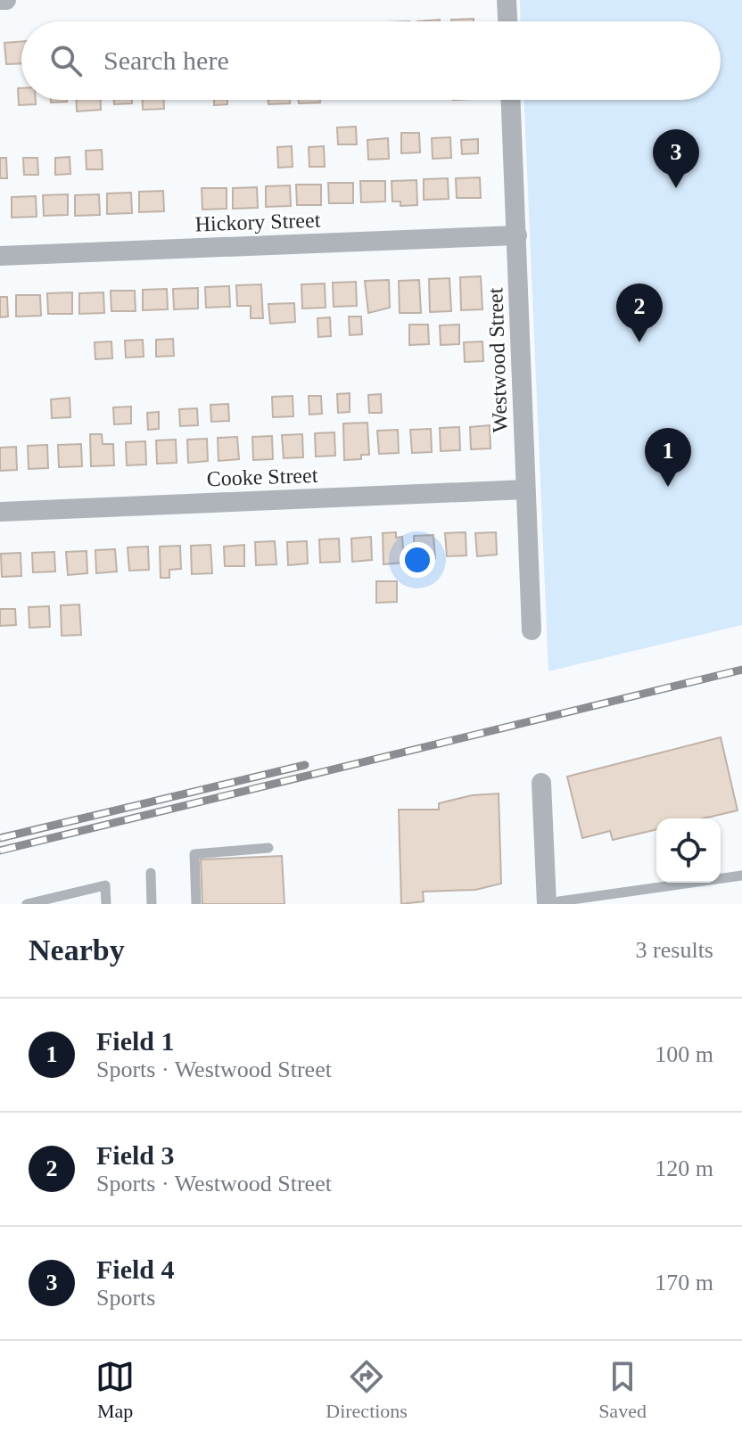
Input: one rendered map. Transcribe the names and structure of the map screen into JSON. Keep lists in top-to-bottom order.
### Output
{
  "streets": {
    "street": ["Hickory Street", "Westwood Street", "Cooke Street"]
  },
  "crossings": [
    ["Hickory Street", "Westwood Street"],
    ["Westwood Street", "Cooke Street"]
  ],
  "page": {
    "search": "Search here",
    "pins": ["3", "2", "1"],
    "heading": ["Nearby", "3 results"],
    "list": [
      {
        "mark": "1",
        "name": "Field 1",
        "note": "Sports · Westwood Street",
        "value": "100 m"
      },
      {
        "mark": "2",
        "name": "Field 3",
        "note": "Sports · Westwood Street",
        "value": "120 m"
      },
      {
        "mark": "3",
        "name": "Field 4",
        "note": "Sports",
        "value": "170 m"
      }
    ],
    "nav": ["Map", "Directions", "Saved"]
  }
}
